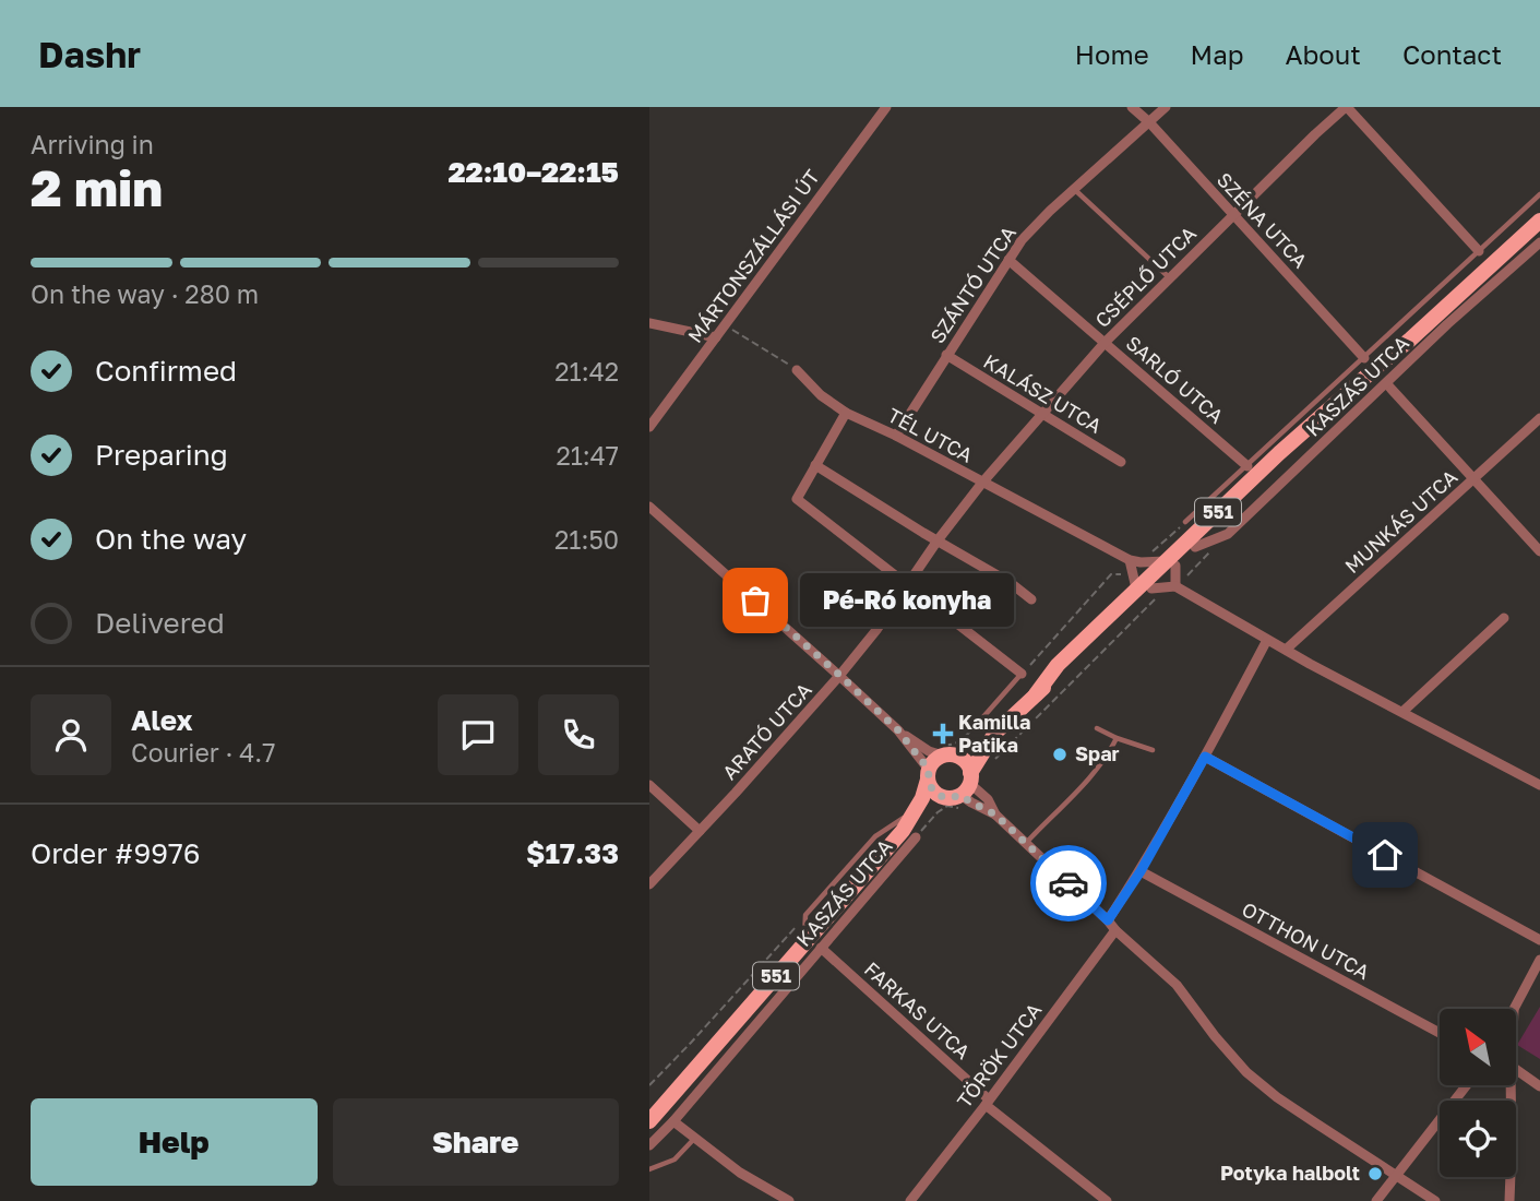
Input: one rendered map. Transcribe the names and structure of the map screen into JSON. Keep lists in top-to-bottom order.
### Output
{
  "streets": {
    "main road": ["551"],
    "street": [
      "SZÉNA UTCA",
      "MÁRTONSZÁLLÁSI ÚT",
      "CSÉPLŐ UTCA",
      "SZÁNTÓ UTCA",
      "SARLÓ UTCA",
      "KASZÁS UTCA",
      "KALÁSZ UTCA",
      "TÉL UTCA",
      "MUNKÁS UTCA",
      "ARATÓ UTCA",
      "OTTHON UTCA",
      "FARKAS UTCA",
      "TÖRÖK UTCA"
    ]
  },
  "crossings": [
    ["SZÉNA UTCA", "CSÉPLŐ UTCA"],
    ["SZÉNA UTCA", "SZÁNTÓ UTCA"],
    ["CSÉPLŐ UTCA", "SARLÓ UTCA"],
    ["CSÉPLŐ UTCA", "KALÁSZ UTCA"],
    ["CSÉPLŐ UTCA", "TÉL UTCA"],
    ["CSÉPLŐ UTCA", "ARATÓ UTCA"],
    ["SZÁNTÓ UTCA", "SARLÓ UTCA"],
    ["SZÁNTÓ UTCA", "KALÁSZ UTCA"],
    ["SZÁNTÓ UTCA", "TÉL UTCA"],
    ["KASZÁS UTCA", "551"],
    ["KASZÁS UTCA", "FARKAS UTCA"],
    ["TÉL UTCA", "551"],
    ["TÉL UTCA", "MUNKÁS UTCA"],
    ["TÉL UTCA", "ARATÓ UTCA"],
    ["FARKAS UTCA", "TÖRÖK UTCA"]
  ],
  "places": {
    "other": ["Pé-Ró konyha", "Spar", "Potyka halbolt"],
    "health": ["Kamilla Patika"]
  },
  "north": "top left",
  "page": {
    "header": "Dashr",
    "nav": [
      "Home",
      "Map",
      "About",
      "Contact"
    ],
    "heading": ["2 min", "Arriving in", "22:10–22:15"],
    "panel": [
      "Alex",
      "Courier · 4.7",
      "Order #9976",
      "$17.33"
    ],
    "bar": "On the way · 280 m",
    "list": [
      ["Confirmed", "21:42"],
      ["Preparing", "21:47"],
      ["On the way", "21:50"],
      "Delivered"
    ],
    "bubble": "Pé-Ró konyha",
    "buttons": ["Help", "Share"]
  }
}
